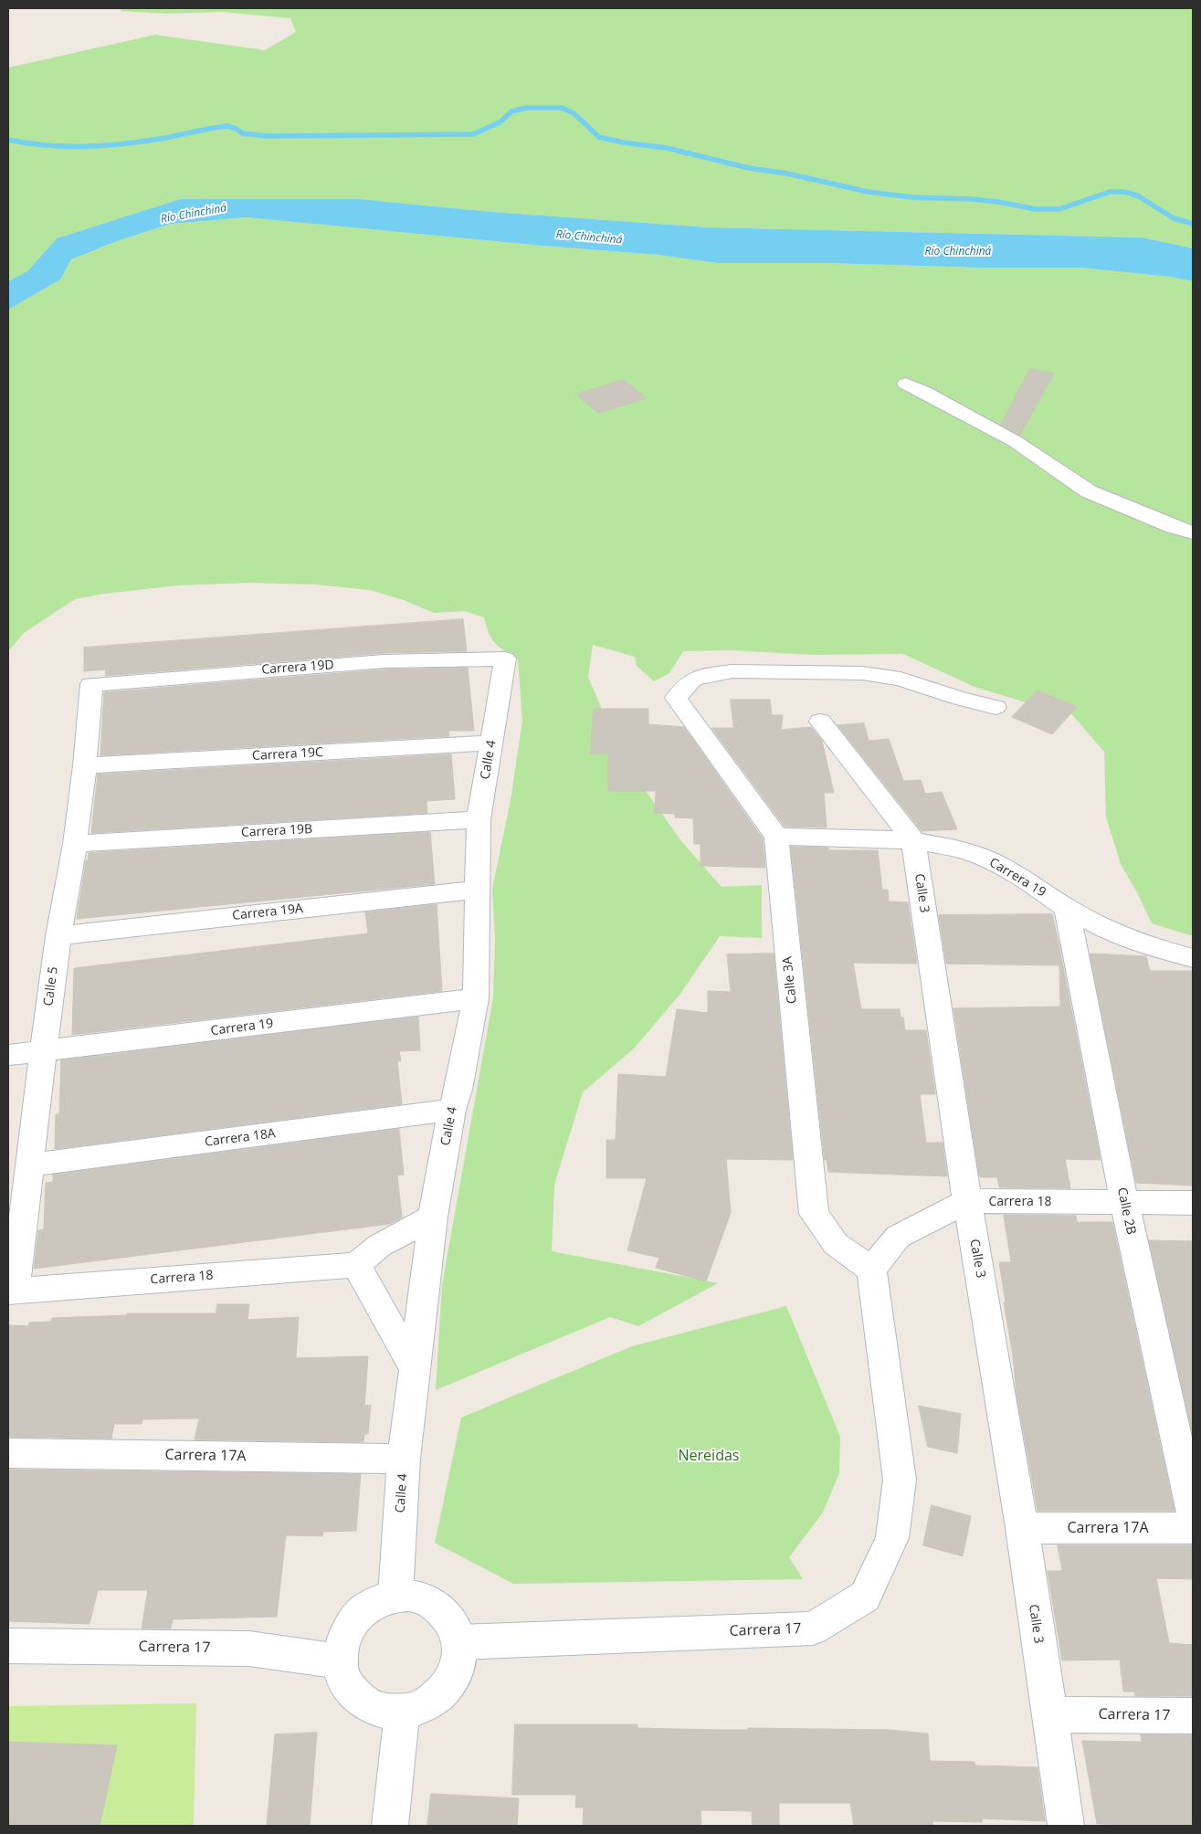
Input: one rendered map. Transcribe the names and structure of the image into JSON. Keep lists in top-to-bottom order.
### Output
{
  "streets": {
    "street": [
      "Carrera 19D",
      "Carrera 19C",
      "Calle 4",
      "Carrera 19B",
      "Carrera 19",
      "Calle 3",
      "Carrera 19A",
      "Calle 3A",
      "Calle 5",
      "Carrera 18A",
      "Carrera 18",
      "Calle 2B",
      "Carrera 17A",
      "Carrera 17"
    ]
  },
  "crossings": [
    ["Carrera 19D", "Calle 4"],
    ["Carrera 19D", "Calle 5"],
    ["Carrera 19C", "Calle 4"],
    ["Carrera 19C", "Calle 5"],
    ["Calle 4", "Carrera 19B"],
    ["Calle 4", "Carrera 19"],
    ["Calle 4", "Carrera 19A"],
    ["Calle 4", "Carrera 18A"],
    ["Calle 4", "Carrera 17A"],
    ["Calle 4", "Carrera 17"],
    ["Carrera 19B", "Calle 5"],
    ["Carrera 19", "Calle 3"],
    ["Carrera 19", "Calle 3A"],
    ["Carrera 19", "Calle 5"],
    ["Carrera 19", "Calle 2B"],
    ["Calle 3", "Carrera 18"],
    ["Calle 3", "Carrera 17A"],
    ["Calle 3", "Carrera 17"],
    ["Carrera 19A", "Calle 5"],
    ["Calle 3A", "Carrera 18"],
    ["Calle 3A", "Carrera 17"],
    ["Calle 5", "Carrera 18A"],
    ["Calle 5", "Carrera 18"],
    ["Carrera 18", "Calle 2B"],
    ["Carrera 18", "Carrera 17"]
  ],
  "water": ["Río Chinchiná"],
  "parks": ["Nereidas"]
}
